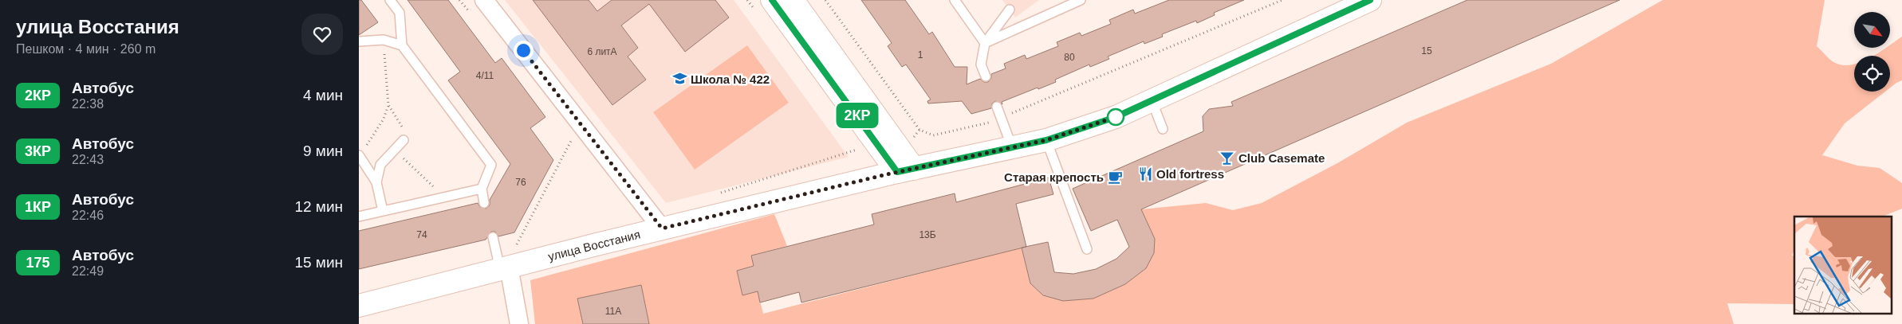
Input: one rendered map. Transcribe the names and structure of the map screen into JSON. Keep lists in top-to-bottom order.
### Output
{
  "streets": {
    "main road": ["улица Восстания"]
  },
  "places": {
    "school or university": ["Школа № 422"],
    "bar": ["Club Casemate"],
    "restaurant": ["Old fortress"],
    "cafe": ["Старая крепость"]
  },
  "lines": ["bus line 2КР"],
  "house_numbers": [
    "15",
    "6 литА",
    "1",
    "80",
    "4/11",
    "76",
    "74",
    "13Б",
    "11А"
  ],
  "north": "bottom right",
  "page": {
    "heading": ["улица Восстания", "Пешком · 4 мин · 260 m"],
    "on_map": "2КР",
    "list": [
      {
        "mark": "2КР",
        "name": "Автобус",
        "note": "22:38",
        "value": "4 мин"
      },
      {
        "mark": "3КР",
        "name": "Автобус",
        "note": "22:43",
        "value": "9 мин"
      },
      {
        "mark": "1КР",
        "name": "Автобус",
        "note": "22:46",
        "value": "12 мин"
      },
      {
        "mark": "175",
        "name": "Автобус",
        "note": "22:49",
        "value": "15 мин"
      }
    ]
  }
}
